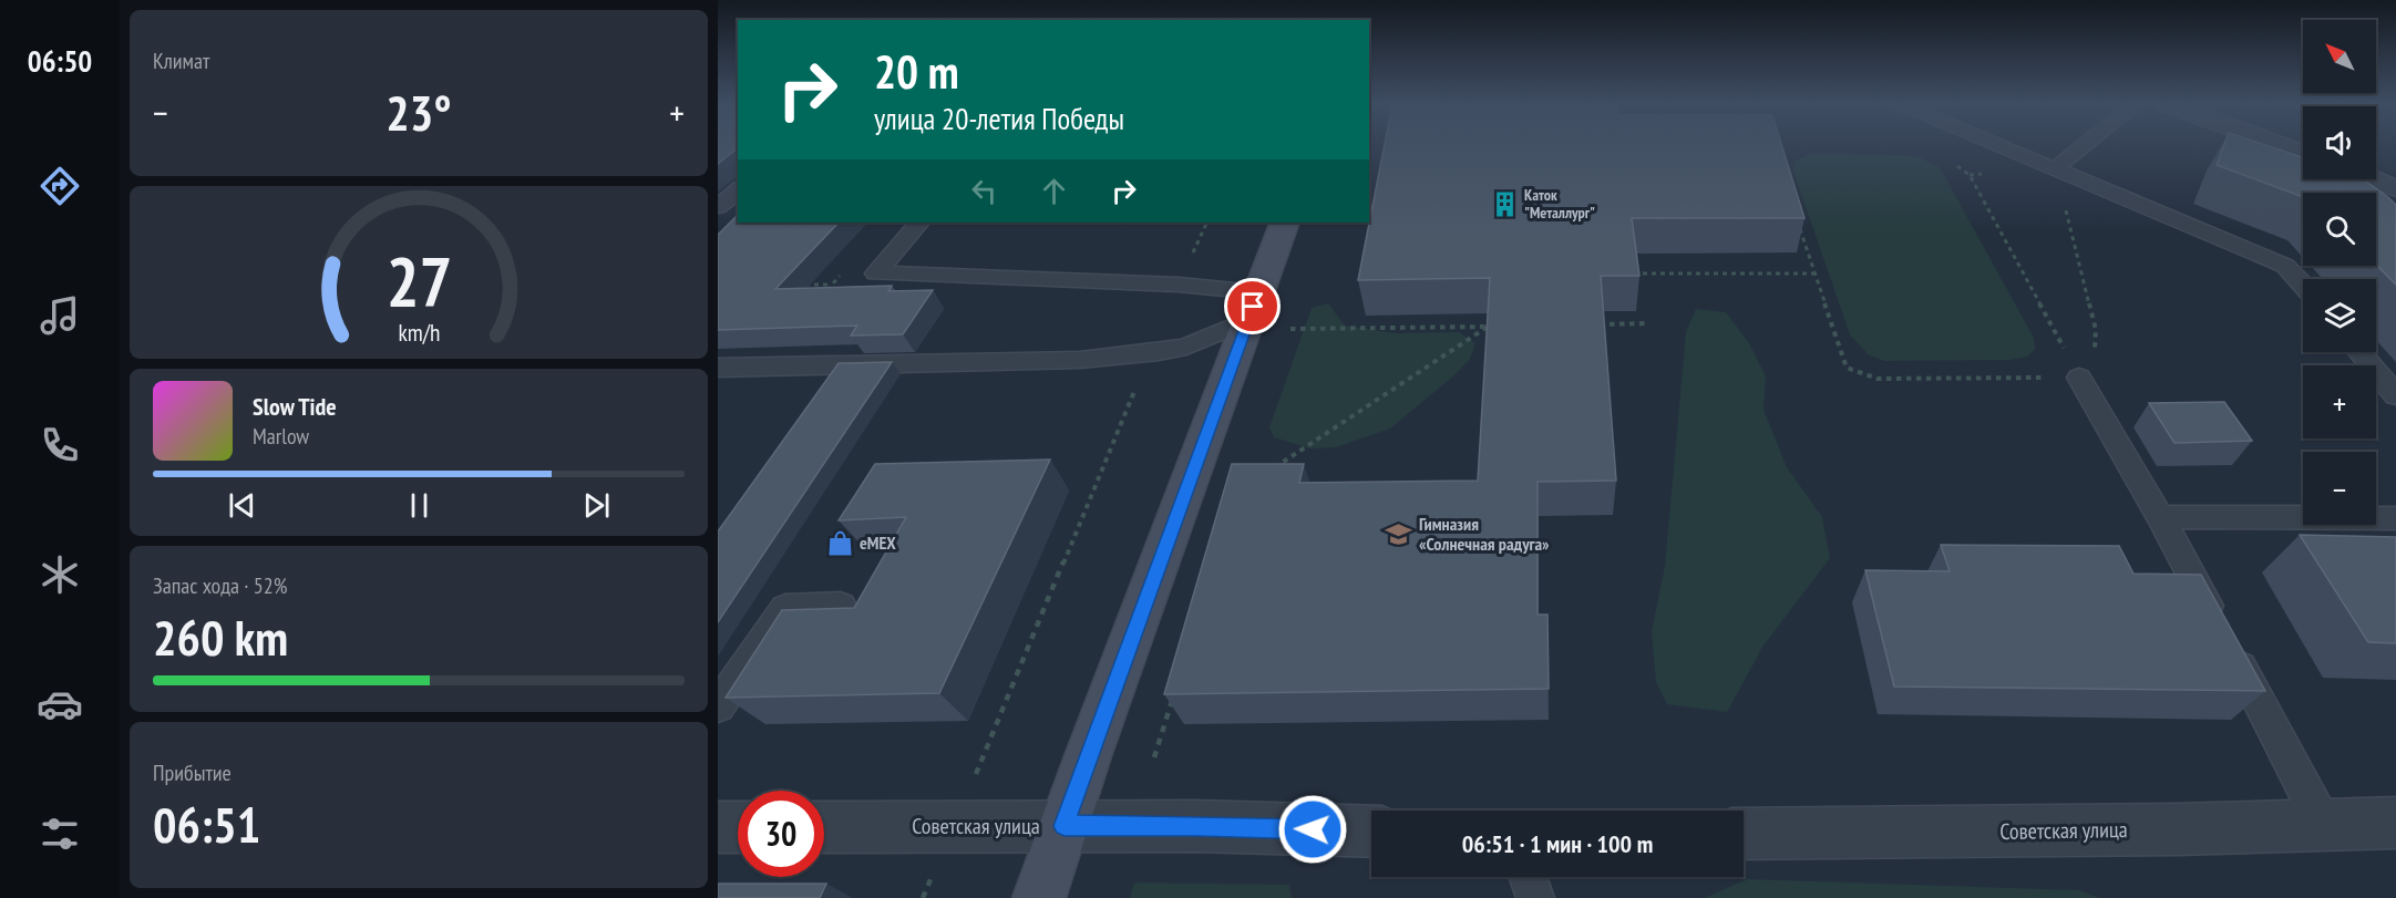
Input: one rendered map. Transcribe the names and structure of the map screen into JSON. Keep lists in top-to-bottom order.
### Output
{
  "streets": {
    "street": ["Советская улица"]
  },
  "places": {
    "building": ["Каток \"Металлург\""],
    "school or university": ["Гимназия «Солнечная радуга»"],
    "shop": ["eMEX"]
  },
  "north": "top left",
  "page": {
    "tabs": "06:50",
    "tile": [
      "Климат",
      ["Запас хода · 52%", "260 km"],
      ["Прибытие", "06:51"]
    ],
    "map_buttons": ["+", "−"],
    "turn": ["20 m", "улица 20-летия Победы"],
    "heat": ["−", "23°", "+"],
    "song": ["Slow Tide", "Marlow"],
    "limit": "30",
    "trip": "06:51 · 1 мин · 100 m",
    "gauge": ["27", "km/h"]
  }
}
